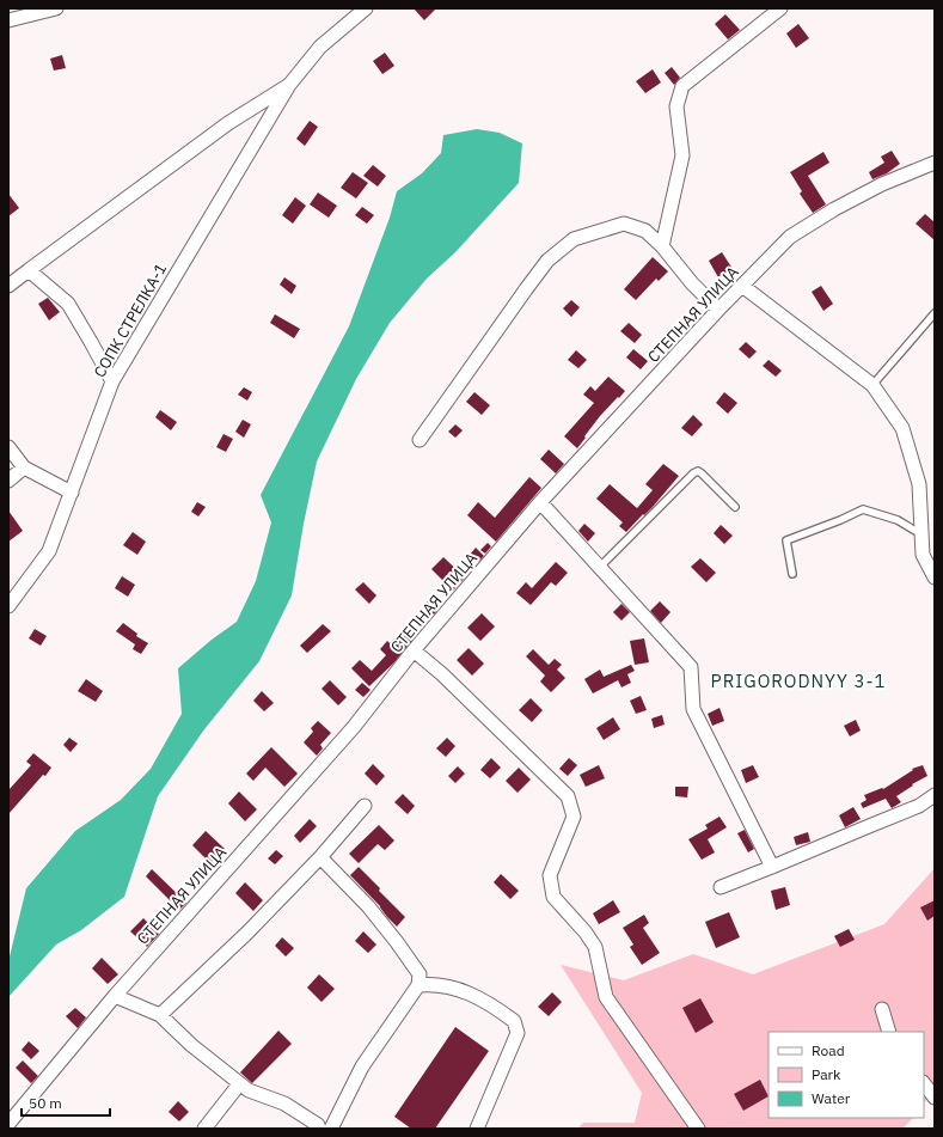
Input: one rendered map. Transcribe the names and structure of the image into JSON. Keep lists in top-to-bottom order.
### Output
{
  "streets": {
    "street": ["СТЕПНАЯ УЛИЦА", "СОПК СТРЕЛКА-1"]
  },
  "districts": ["PRIGORODNYY 3-1"],
  "legend": ["Road", "Park", "Water"],
  "scale_bar": "50 m"
}
